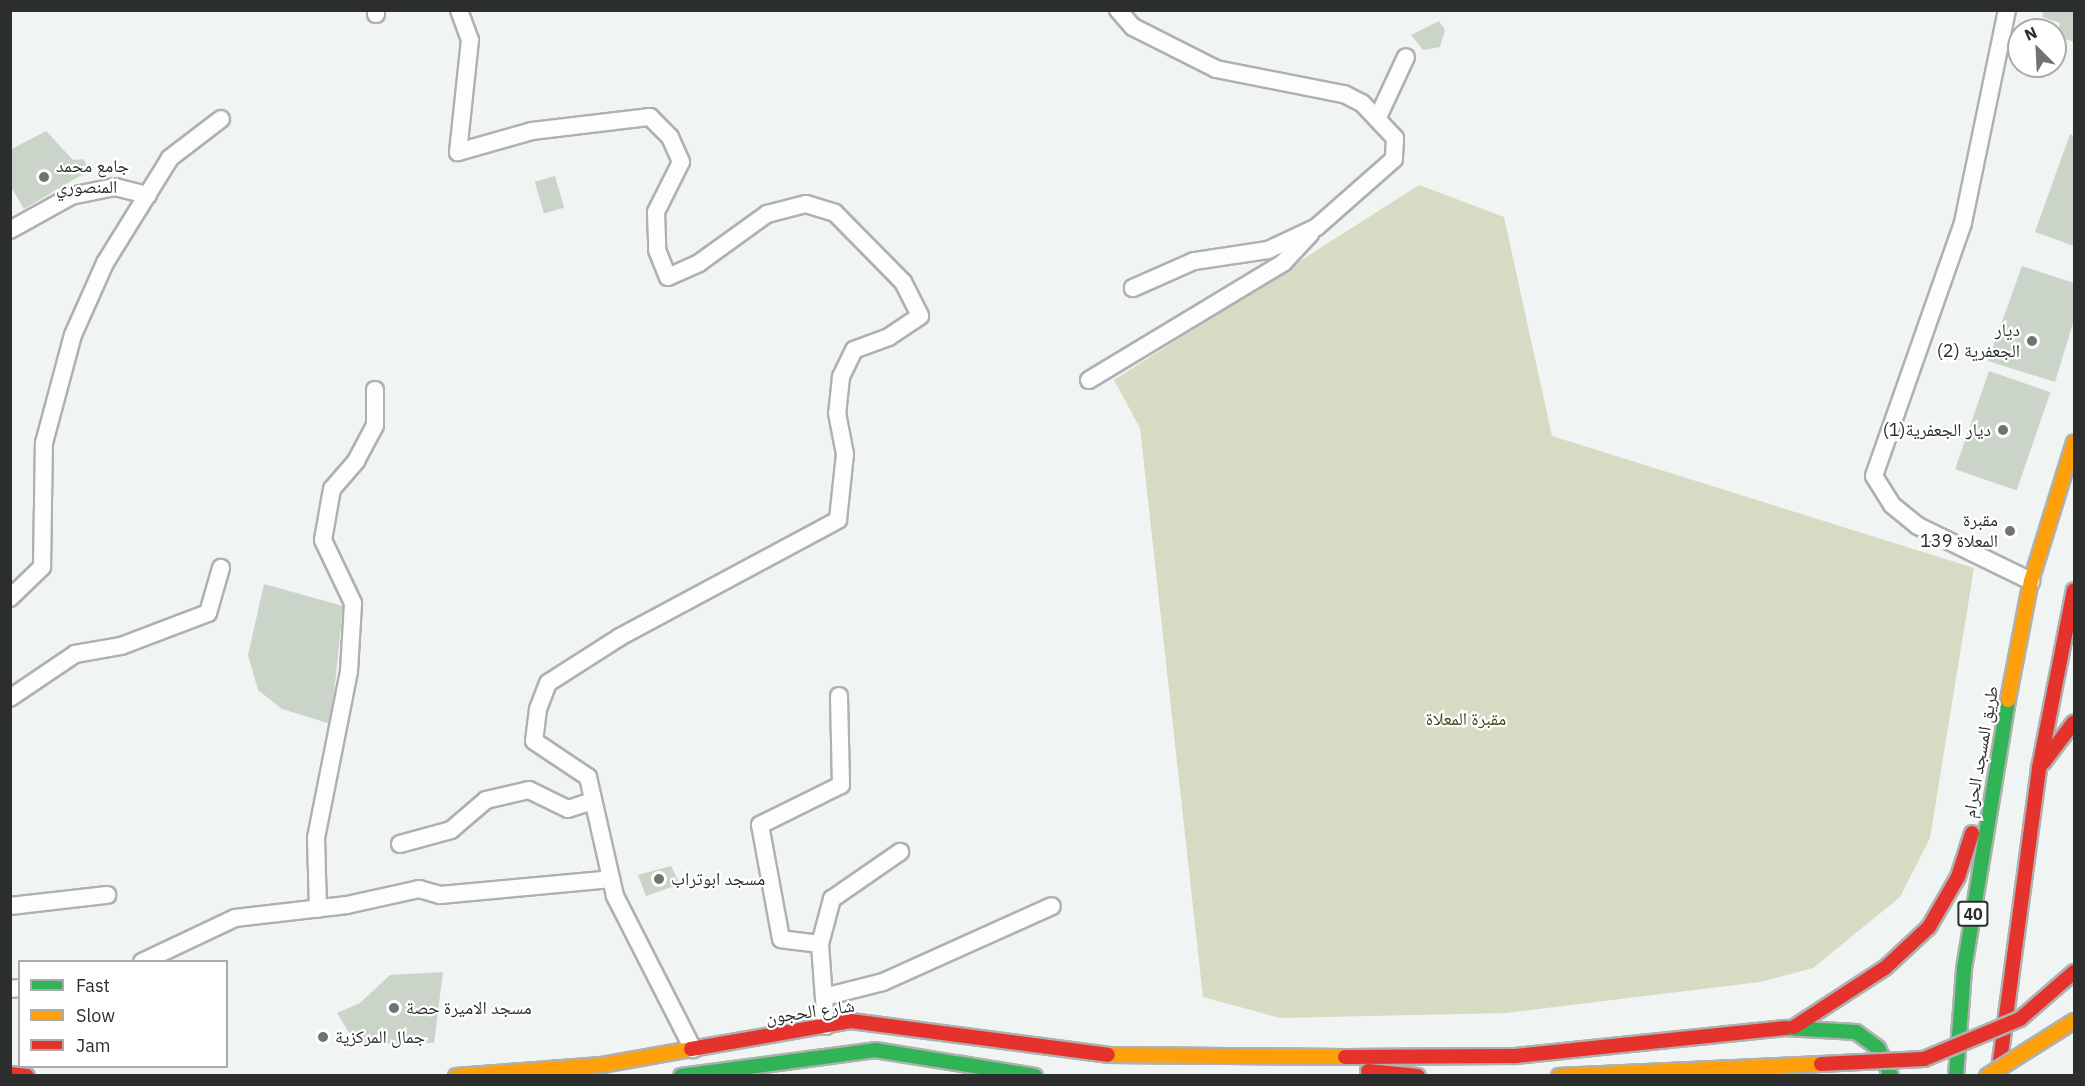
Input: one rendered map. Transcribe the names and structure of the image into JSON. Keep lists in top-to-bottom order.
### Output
{
  "streets": {
    "main road": ["طريق المسجد الحرام", "40", "شارع الحجون"]
  },
  "parks": ["مقبرة المعلاة"],
  "places": [
    "جامع محمد المنصوري",
    "ديار الجعفرية (2)",
    "ديار الجعفرية(1)",
    "مقبرة المعلاة 139",
    "مسجد ابوتراب",
    "مسجد الاميرة حصة",
    "جمال المركزية"
  ],
  "legend": ["Fast", "Slow", "Jam"],
  "north": "top left"
}
